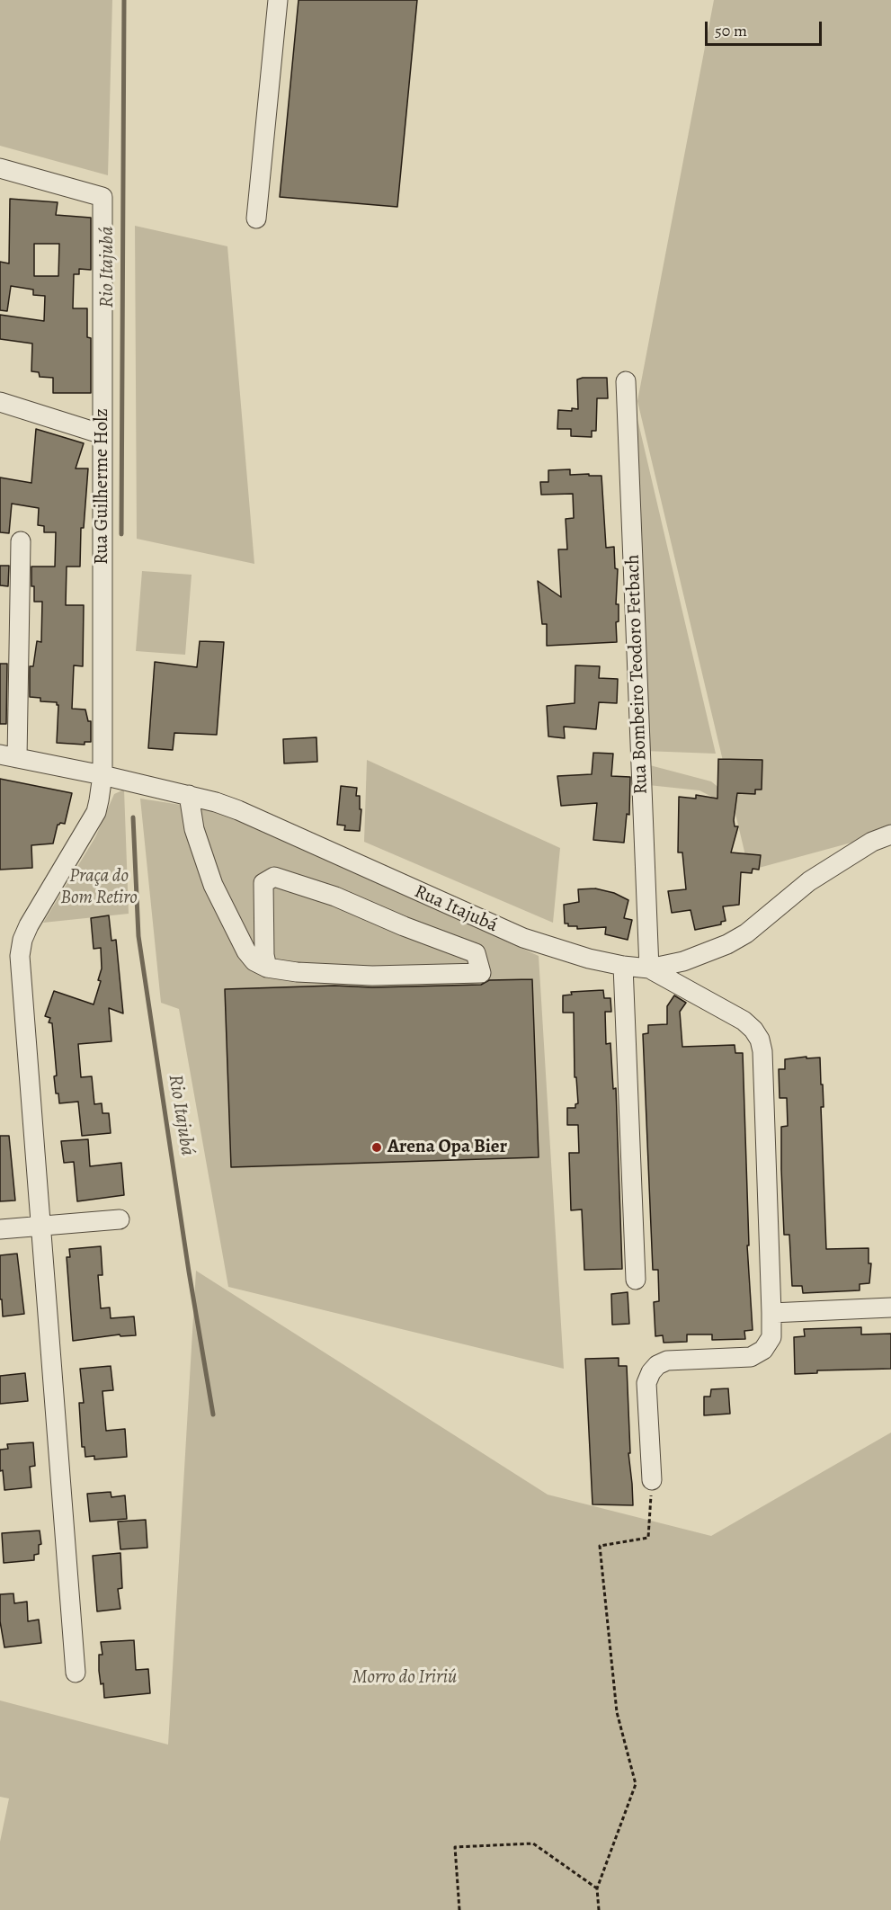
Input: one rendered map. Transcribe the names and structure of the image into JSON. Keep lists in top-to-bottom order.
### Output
{
  "streets": {
    "street": ["Rua Guilherme Holz", "Rua Bombeiro Teodoro Fetbach", "Rua Itajubá"]
  },
  "crossings": [
    ["Rua Guilherme Holz", "Rua Itajubá"],
    ["Rua Bombeiro Teodoro Fetbach", "Rua Itajubá"]
  ],
  "water": ["Rio Itajubá"],
  "parks": ["Praça do Bom Retiro", "Morro do Iririú"],
  "places": ["Arena Opa Bier"],
  "scale_bar": "50 m"
}
